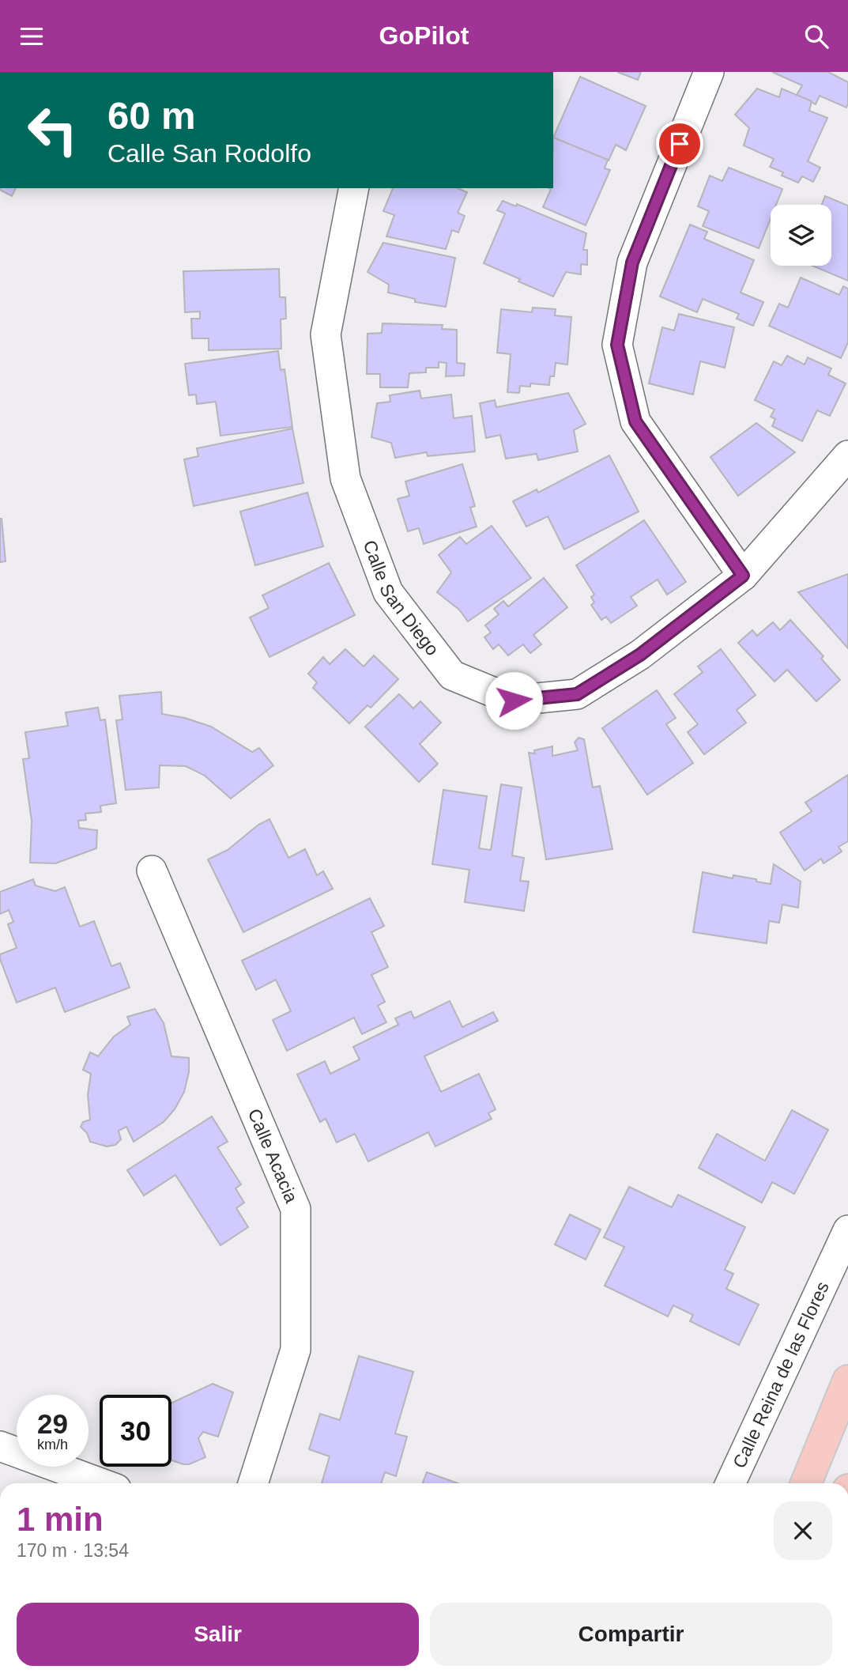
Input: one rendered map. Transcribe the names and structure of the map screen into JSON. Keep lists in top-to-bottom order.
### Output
{
  "streets": {
    "street": ["Calle San Diego", "Calle Acacia", "Calle Reina de las Flores"]
  },
  "page": {
    "header": "GoPilot",
    "turn": ["60 m", "Calle San Rodolfo"],
    "speed": "29 km/h",
    "limit": "30",
    "heading": ["1 min", "170 m · 13:54"],
    "buttons": ["Salir", "Compartir"]
  }
}
